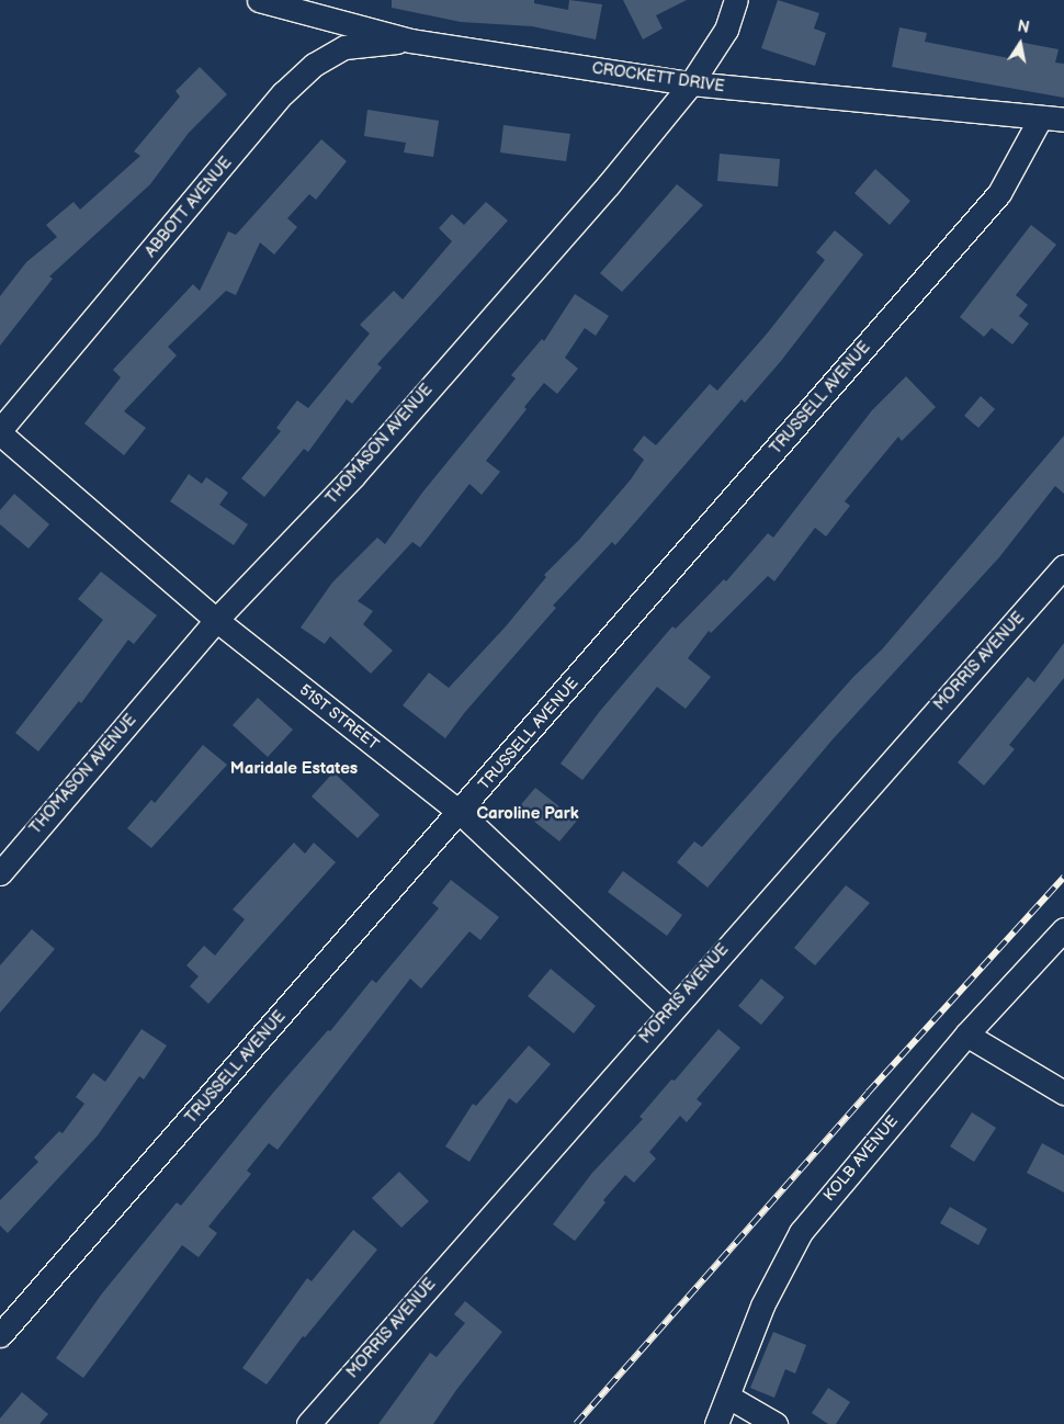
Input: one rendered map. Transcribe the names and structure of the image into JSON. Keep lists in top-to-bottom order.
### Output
{
  "streets": {
    "street": [
      "CROCKETT DRIVE",
      "ABBOTT AVENUE",
      "TRUSSELL AVENUE",
      "THOMASON AVENUE",
      "MORRIS AVENUE",
      "51ST STREET",
      "KOLB AVENUE"
    ]
  },
  "crossings": [
    ["CROCKETT DRIVE", "ABBOTT AVENUE"],
    ["CROCKETT DRIVE", "TRUSSELL AVENUE"],
    ["CROCKETT DRIVE", "THOMASON AVENUE"],
    ["ABBOTT AVENUE", "51ST STREET"],
    ["TRUSSELL AVENUE", "51ST STREET"],
    ["THOMASON AVENUE", "51ST STREET"],
    ["MORRIS AVENUE", "51ST STREET"]
  ],
  "districts": ["Maridale Estates", "Caroline Park"],
  "north": "top"
}
